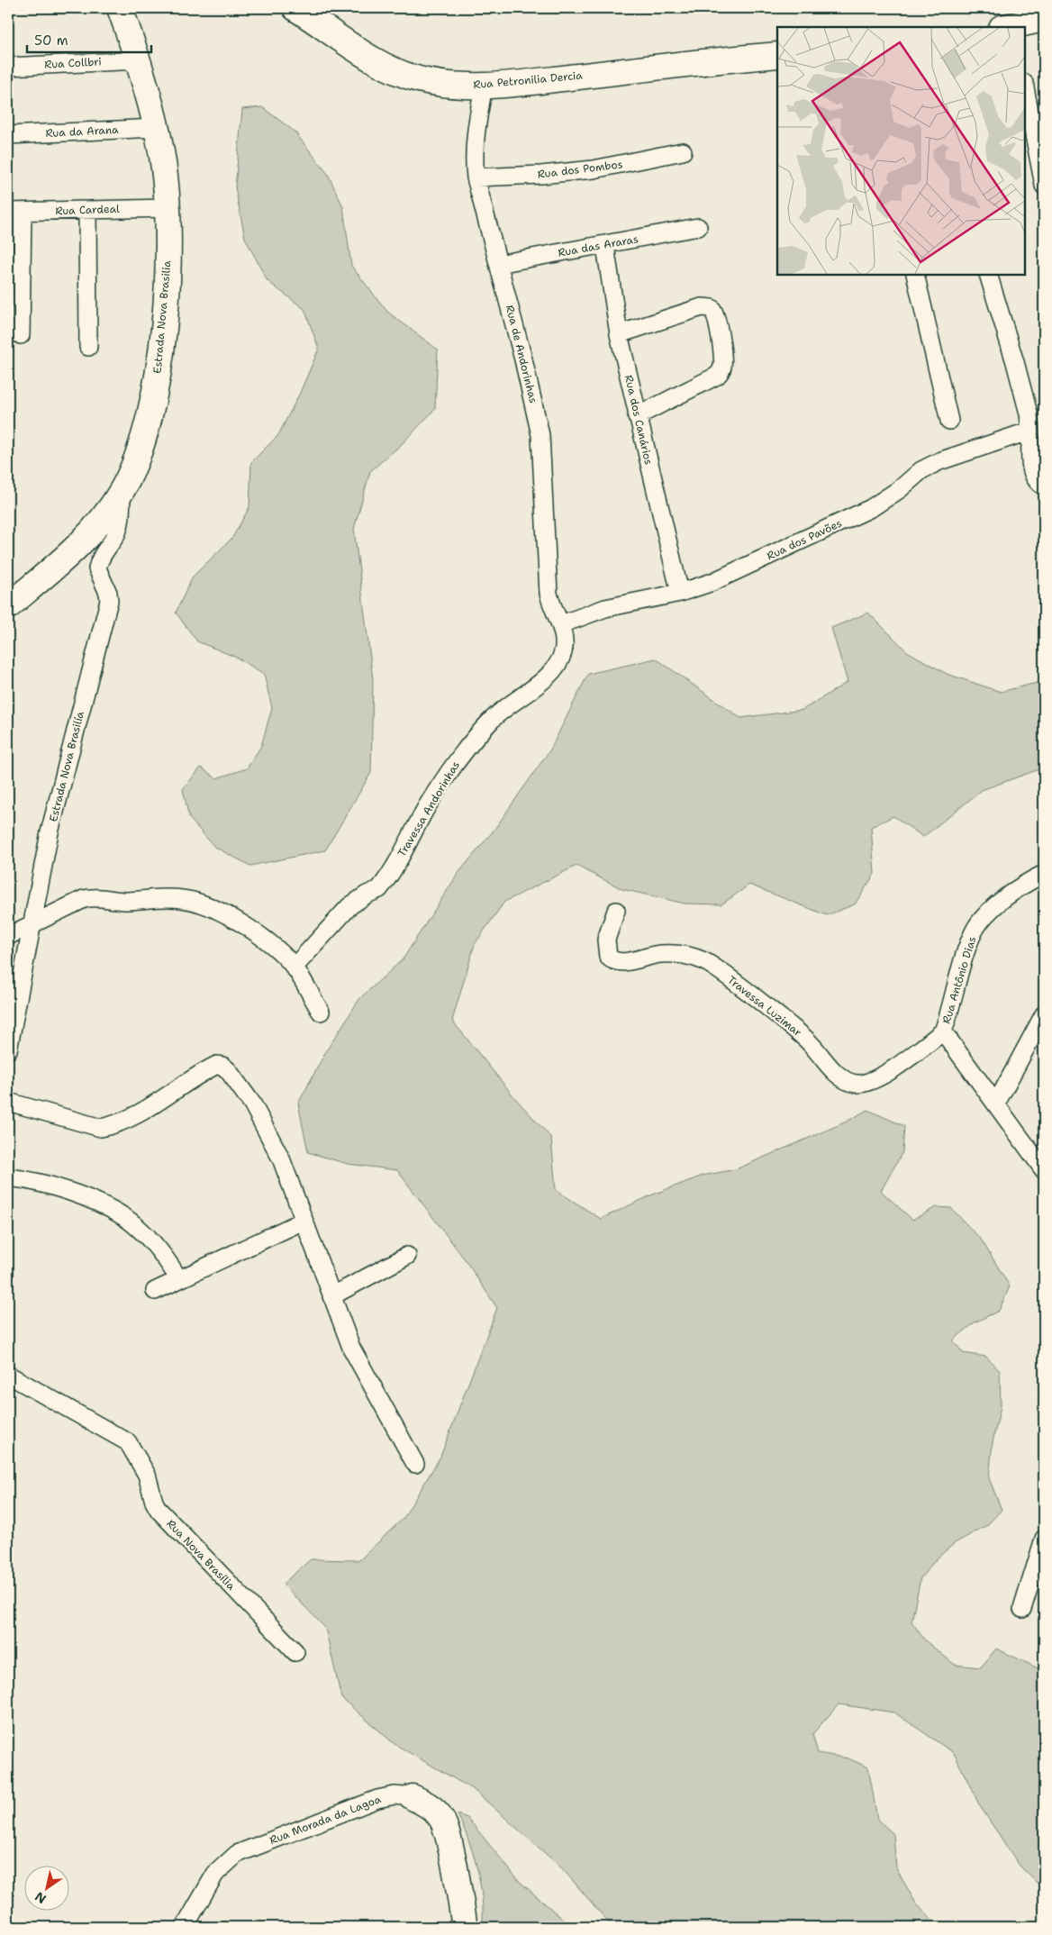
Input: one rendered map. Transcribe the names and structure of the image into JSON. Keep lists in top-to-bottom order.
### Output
{
  "streets": {
    "street": [
      "Rua Collbri",
      "Rua Petronilia Dercia",
      "Rua da Arana",
      "Rua dos Pombos",
      "Rua Cardeal",
      "Rua das Araras",
      "Estrada Nova Brasilia",
      "Rua de Andorinhas",
      "Rua dos Canários",
      "Rua dos Pavões",
      "Estrada Nova Brasilía",
      "Travessa Andorinhas",
      "Rua Antônio Dias",
      "Travessa Luzimar",
      "Rua Nova Brasília",
      "Rua Morada da Lagoa"
    ]
  },
  "crossings": [
    ["Rua Collbri", "Estrada Nova Brasilia"],
    ["Rua Petronilia Dercia", "Rua de Andorinhas"],
    ["Rua da Arana", "Estrada Nova Brasilia"],
    ["Rua dos Pombos", "Rua de Andorinhas"],
    ["Rua Cardeal", "Estrada Nova Brasilia"],
    ["Rua das Araras", "Rua de Andorinhas"],
    ["Rua das Araras", "Rua dos Canários"],
    ["Estrada Nova Brasilia", "Estrada Nova Brasilía"],
    ["Rua de Andorinhas", "Rua dos Pavões"],
    ["Rua de Andorinhas", "Travessa Andorinhas"],
    ["Rua dos Canários", "Rua dos Pavões"],
    ["Rua dos Pavões", "Travessa Andorinhas"],
    ["Rua Antônio Dias", "Travessa Luzimar"]
  ],
  "scale_bar": "50 m",
  "north": "bottom left"
}
